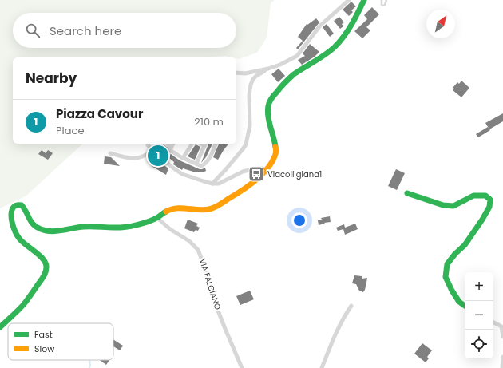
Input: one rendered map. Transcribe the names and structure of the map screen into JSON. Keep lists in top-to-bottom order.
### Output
{
  "streets": {
    "street": ["VIA FALCIANO"]
  },
  "places": {
    "bus stop": ["Viacolligiana1"]
  },
  "legend": ["Fast", "Slow"],
  "north": "top right",
  "page": {
    "search": "Search here",
    "heading": "Nearby",
    "list": [
      {
        "mark": "1",
        "name": "Piazza Cavour",
        "note": "Place",
        "value": "210 m"
      }
    ],
    "pins": "1",
    "map_buttons": ["+", "−"]
  }
}
